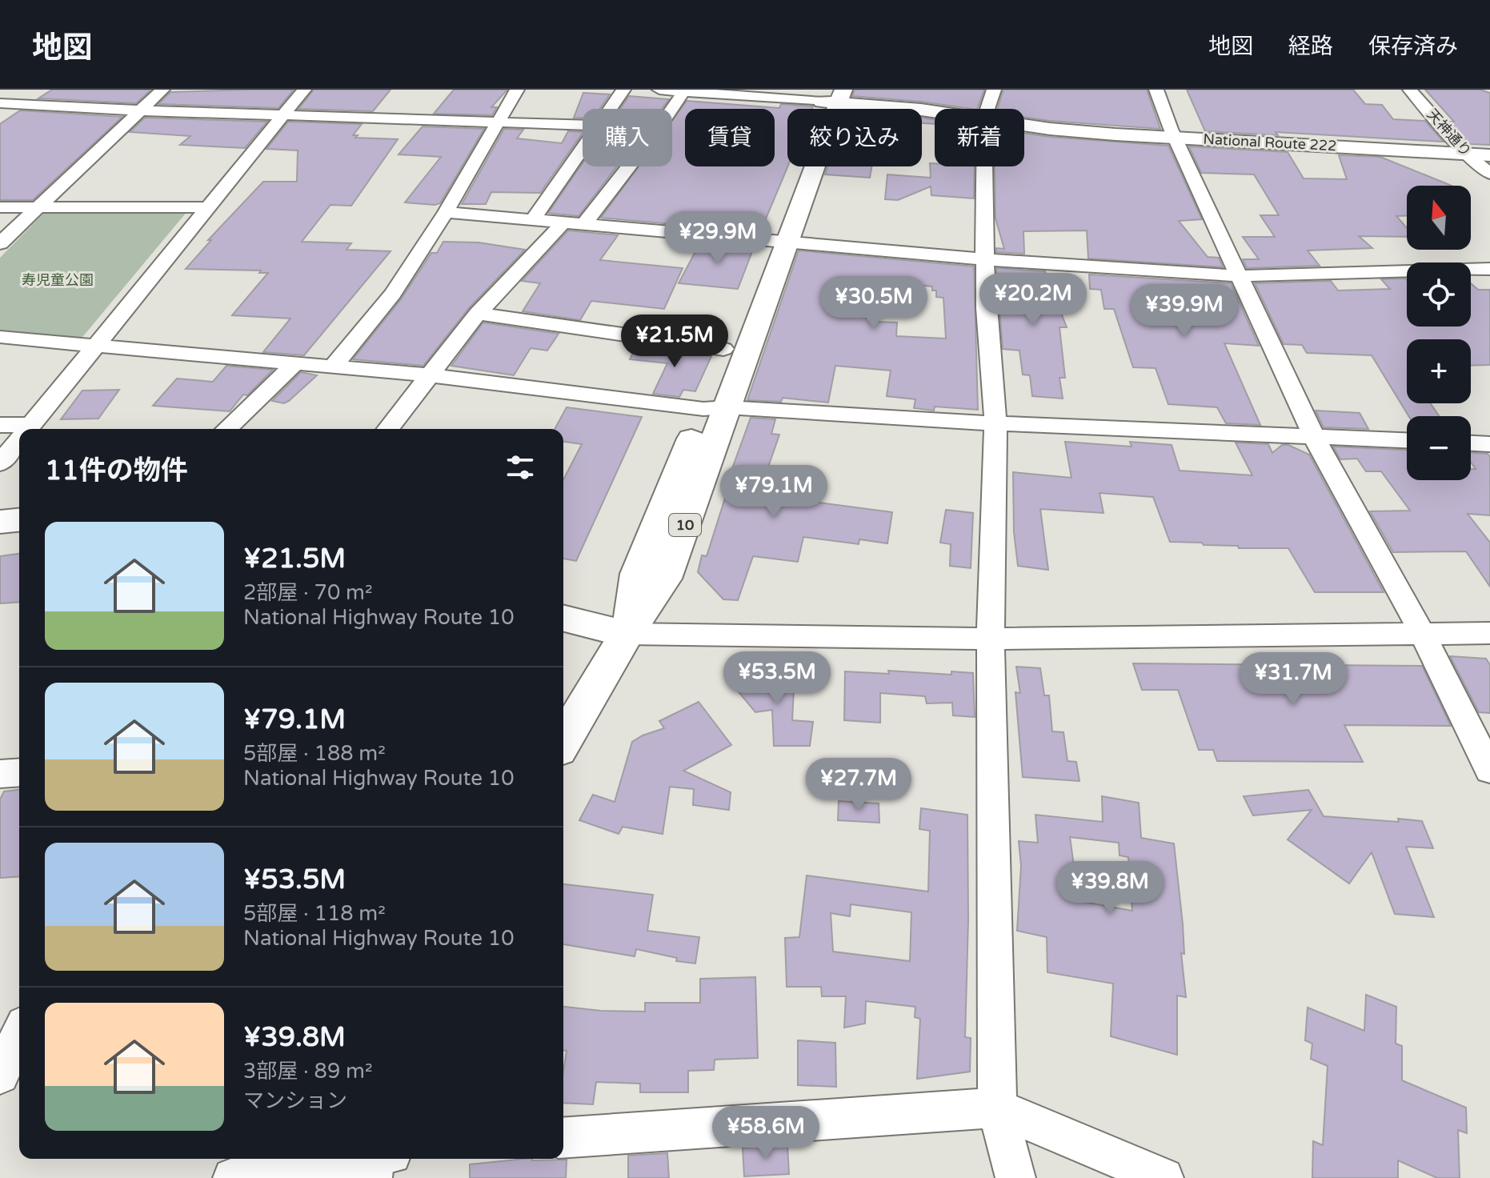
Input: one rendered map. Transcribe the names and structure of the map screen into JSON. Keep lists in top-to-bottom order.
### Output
{
  "streets": {
    "main road": ["National Route 222", "10"],
    "street": ["天神通り"]
  },
  "crossings": [
    ["天神通り", "National Route 222"],
    ["National Route 222", "10"]
  ],
  "parks": ["寿児童公園"],
  "north": "top",
  "page": {
    "header": "地図",
    "nav": ["地図", "経路", "保存済み"],
    "chip": [
      "購入",
      "賃貸",
      "絞り込み",
      "新着"
    ],
    "map_buttons": ["+", "−"],
    "price": [
      "¥29.9M",
      "¥20.2M",
      "¥30.5M",
      "¥39.9M",
      "¥21.5M",
      "¥79.1M",
      "¥53.5M",
      "¥31.7M",
      "¥27.7M",
      "¥39.8M",
      "¥58.6M"
    ],
    "heading": "11件の物件",
    "list": [
      {
        "name": "¥21.5M",
        "note": "2部屋 · 70 m² · National Highway Route 10"
      },
      {
        "name": "¥79.1M",
        "note": "5部屋 · 188 m² · National Highway Route 10"
      },
      {
        "name": "¥53.5M",
        "note": "5部屋 · 118 m² · National Highway Route 10"
      },
      {
        "name": "¥39.8M",
        "note": "3部屋 · 89 m² · マンション"
      }
    ]
  }
}
